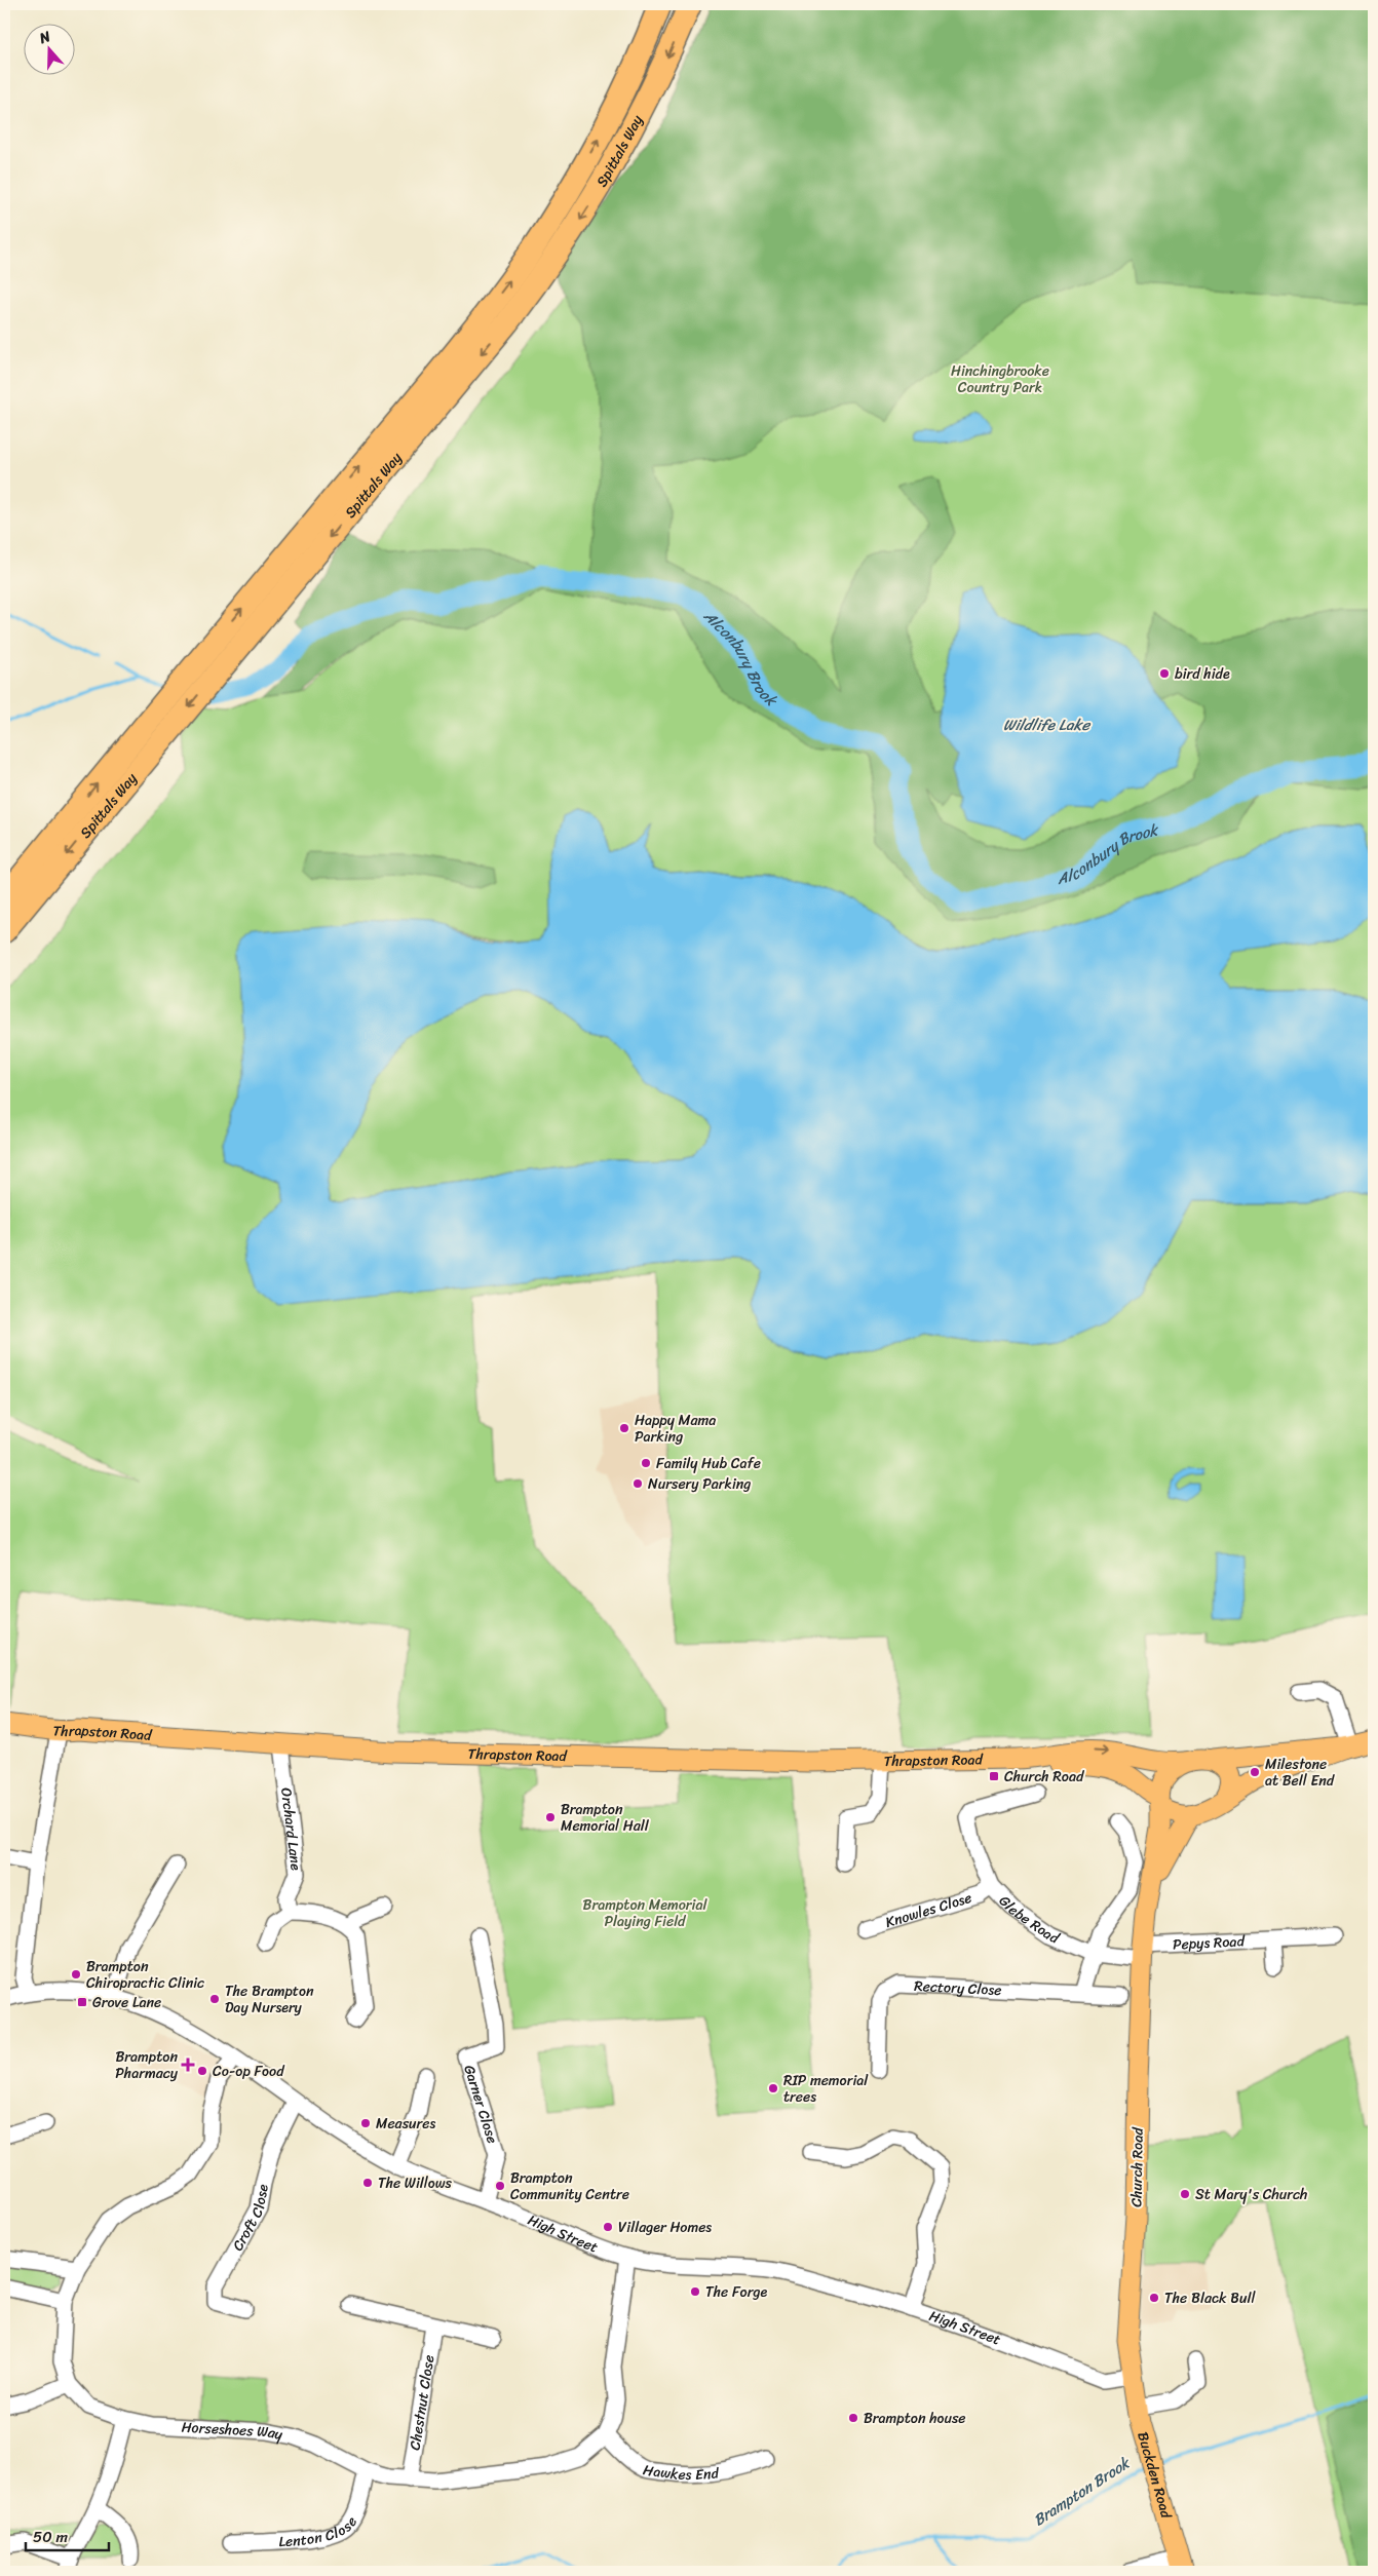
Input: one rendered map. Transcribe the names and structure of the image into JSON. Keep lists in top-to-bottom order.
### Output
{
  "streets": {
    "highway": ["Spittals Way"],
    "main road": ["Thrapston Road", "Church Road", "Buckden Road"],
    "street": [
      "Orchard Lane",
      "Knowles Close",
      "Glebe Road",
      "Pepys Road",
      "Rectory Close",
      "Garner Close",
      "Croft Close",
      "High Street",
      "Chestnut Close",
      "Horseshoes Way",
      "Hawkes End",
      "Lenton Close"
    ]
  },
  "crossings": [
    ["Thrapston Road", "Orchard Lane"],
    ["Thrapston Road", "Church Road"],
    ["Knowles Close", "Glebe Road"],
    ["Glebe Road", "Pepys Road"],
    ["Glebe Road", "Church Road"],
    ["Pepys Road", "Church Road"],
    ["Garner Close", "High Street"],
    ["Church Road", "High Street"],
    ["Church Road", "Buckden Road"],
    ["Croft Close", "High Street"],
    ["High Street", "Horseshoes Way"],
    ["High Street", "Buckden Road"],
    ["Chestnut Close", "Horseshoes Way"],
    ["Horseshoes Way", "Hawkes End"],
    ["Horseshoes Way", "Lenton Close"]
  ],
  "water": ["Alconbury Brook", "Wildlife Lake", "Brampton Brook"],
  "parks": ["Hinchingbrooke Country Park", "Brampton Memorial Playing Field"],
  "places": {
    "other": [
      "bird hide",
      "Happy Mama Parking",
      "Family Hub Cafe",
      "Nursery Parking",
      "Milestone at Bell End",
      "Brampton Memorial Hall",
      "Brampton Chiropractic Clinic",
      "The Brampton Day Nursery",
      "Co-op Food",
      "RIP memorial trees",
      "Measures",
      "The Willows",
      "Brampton Community Centre",
      "St Mary's Church",
      "Villager Homes",
      "The Forge",
      "The Black Bull",
      "Brampton house"
    ],
    "transit": ["Church Road", "Grove Lane"],
    "health": ["Brampton Pharmacy"]
  },
  "scale_bar": "50 m",
  "north": "top"
}
